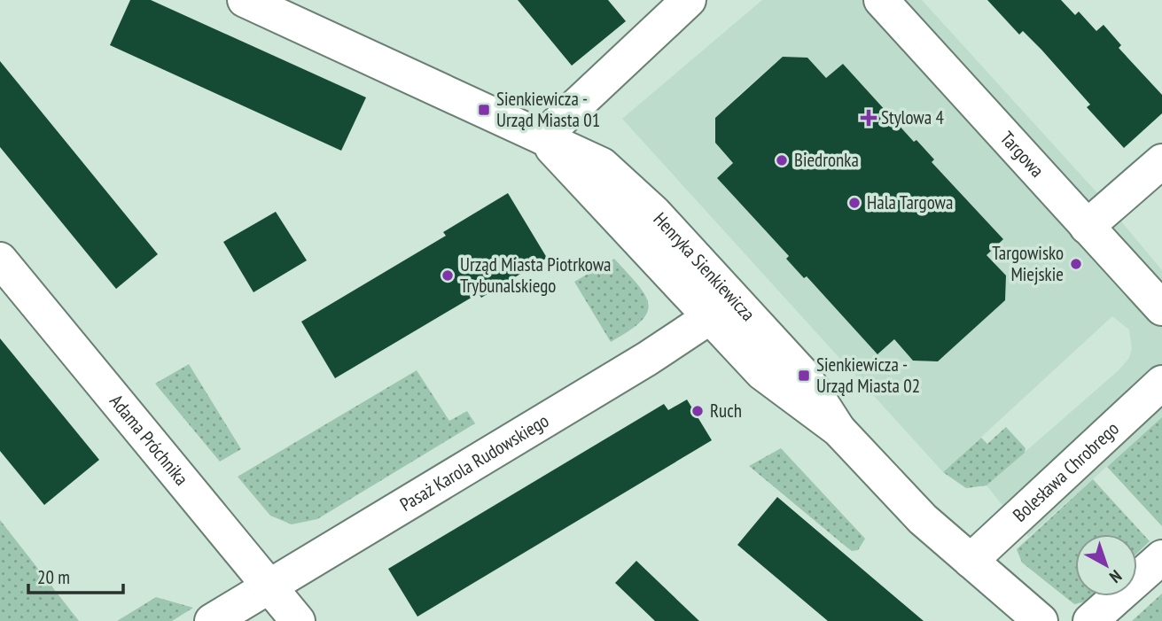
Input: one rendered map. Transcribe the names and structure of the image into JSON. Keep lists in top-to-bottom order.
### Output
{
  "streets": {
    "street": [
      "Targowa",
      "Henryka Sienkiewicza",
      "Adama Próchnika",
      "Pasaż Karola Rudowskiego",
      "Bolesława Chrobrego"
    ]
  },
  "crossings": [
    ["Henryka Sienkiewicza", "Pasaż Karola Rudowskiego"],
    ["Henryka Sienkiewicza", "Bolesława Chrobrego"],
    ["Adama Próchnika", "Pasaż Karola Rudowskiego"]
  ],
  "places": {
    "transit": ["Sienkiewicza - Urząd Miasta 01", "Sienkiewicza - Urząd Miasta 02"],
    "health": ["Stylowa 4"],
    "other": [
      "Biedronka",
      "Hala Targowa",
      "Targowisko Miejskie",
      "Urząd Miasta Piotrkowa Trybunalskiego",
      "Ruch"
    ]
  },
  "scale_bar": "20 m",
  "north": "bottom right"
}
